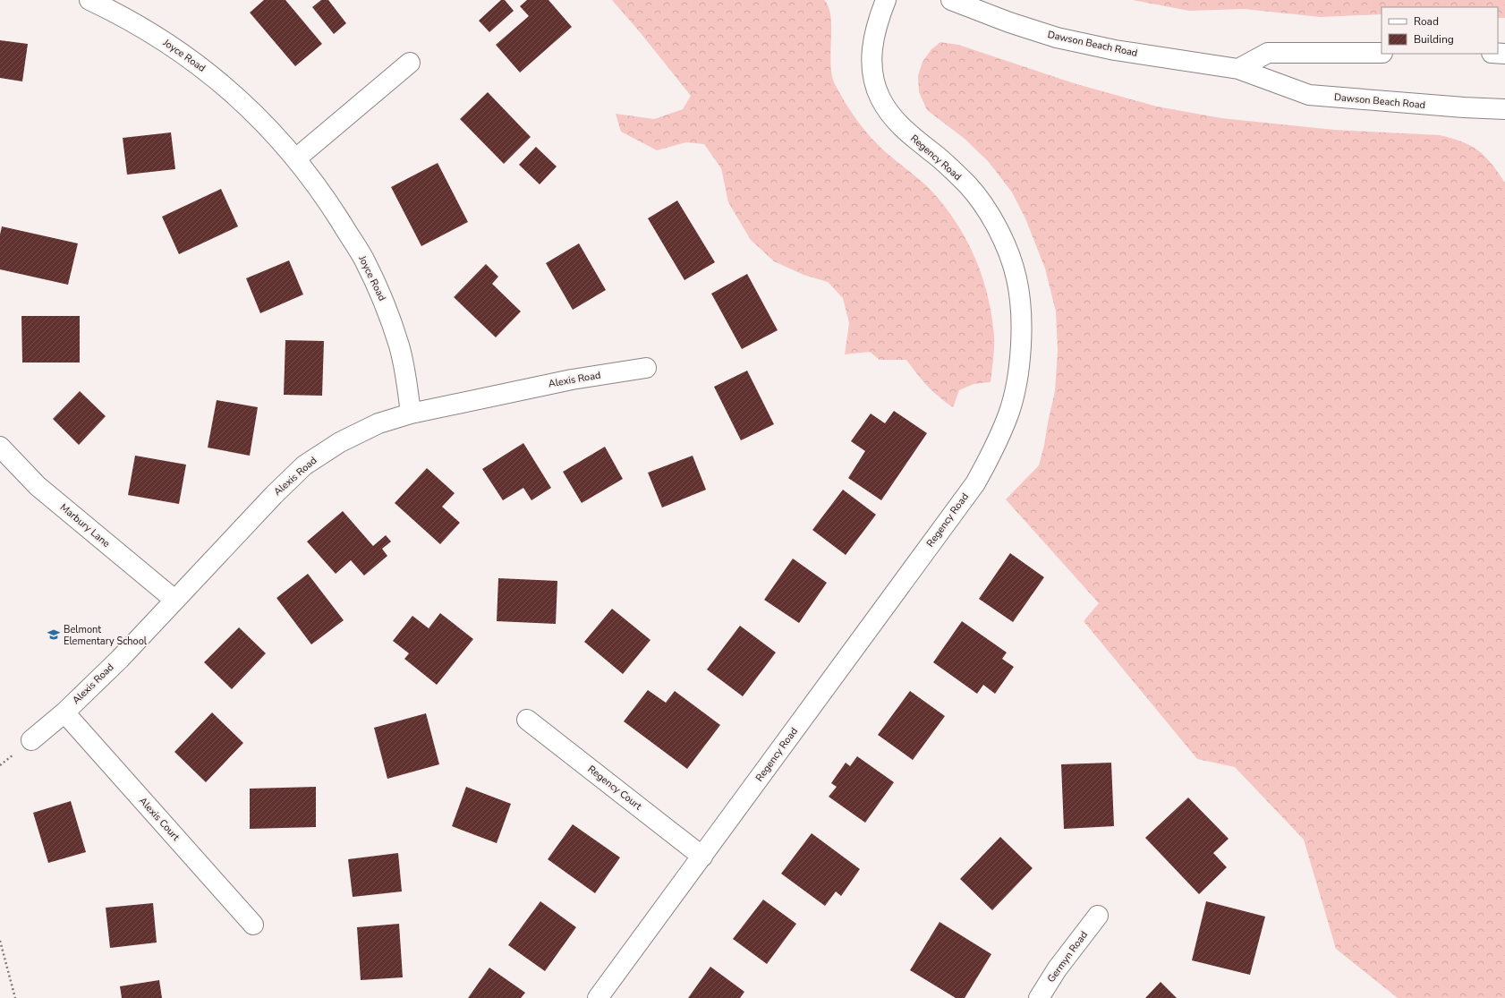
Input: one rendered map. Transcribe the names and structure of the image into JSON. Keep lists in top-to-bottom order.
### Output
{
  "streets": {
    "street": [
      "Dawson Beach Road",
      "Joyce Road",
      "Regency Road",
      "Alexis Road",
      "Marbury Lane",
      "Regency Court",
      "Alexis Court",
      "Germyn Road"
    ]
  },
  "crossings": [
    ["Joyce Road", "Alexis Road"],
    ["Regency Road", "Regency Court"],
    ["Alexis Road", "Marbury Lane"],
    ["Alexis Road", "Alexis Court"]
  ],
  "places": {
    "school or university": ["Belmont Elementary School"]
  },
  "legend": ["Road", "Building"]
}
